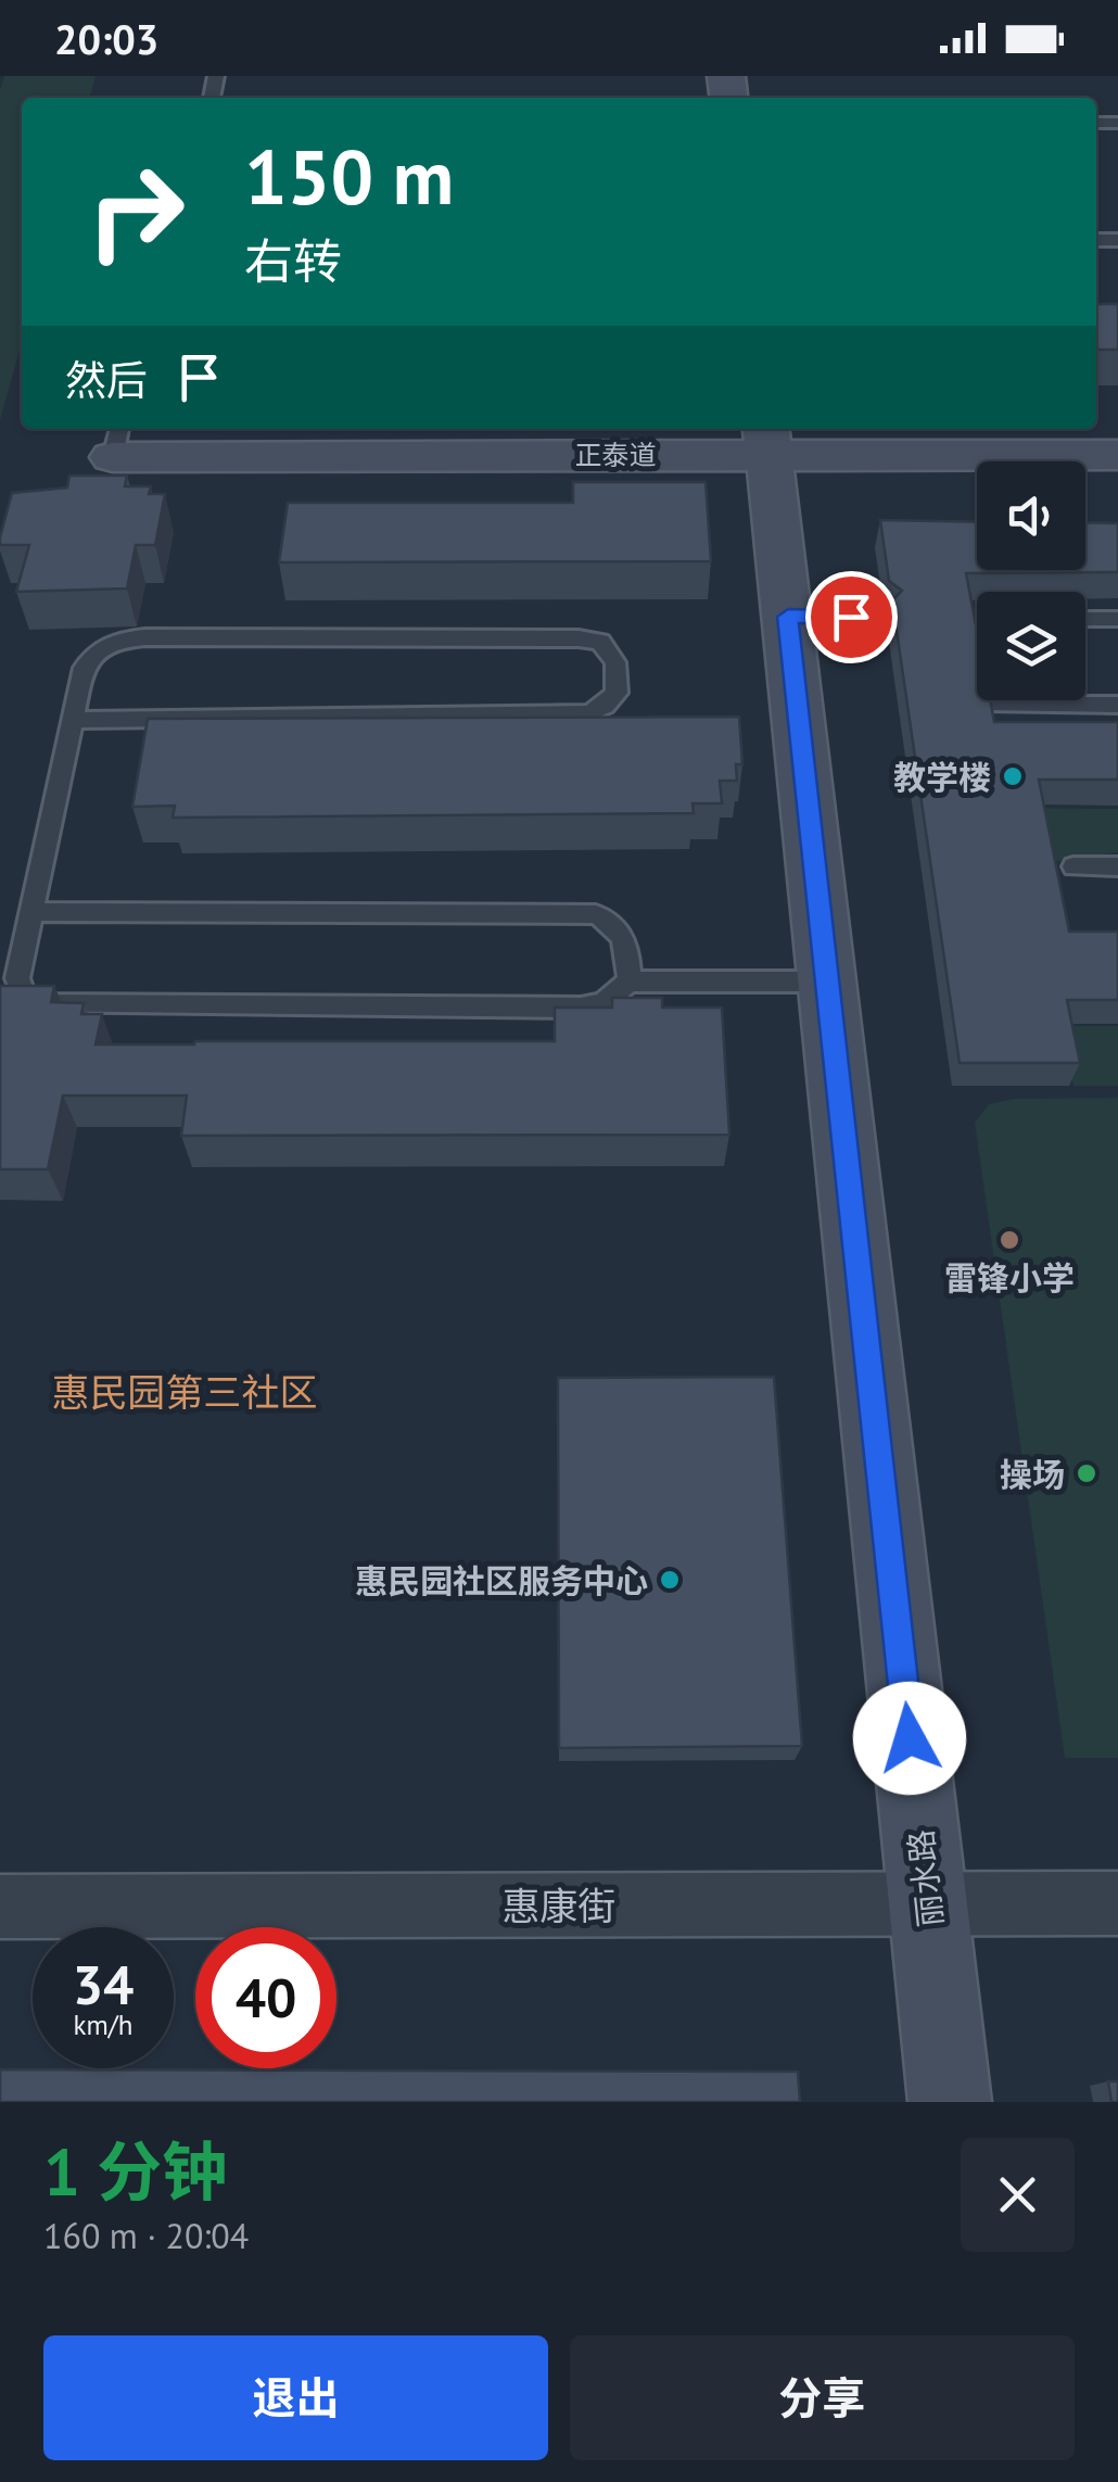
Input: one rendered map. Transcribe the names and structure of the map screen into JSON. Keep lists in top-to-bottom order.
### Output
{
  "streets": {
    "street": ["正泰道", "丽水路", "惠康街"]
  },
  "crossings": [
    ["正泰道", "丽水路"],
    ["丽水路", "惠康街"]
  ],
  "districts": ["惠民园第三社区"],
  "places": [
    "教学楼",
    "雷锋小学",
    "操场",
    "惠民园社区服务中心"
  ],
  "page": {
    "status": "20:03",
    "turn": ["150 m", "右转"],
    "then": "然后",
    "speed": "34 km/h",
    "limit": "40",
    "heading": ["1 分钟", "160 m · 20:04"],
    "buttons": ["退出", "分享"]
  }
}
